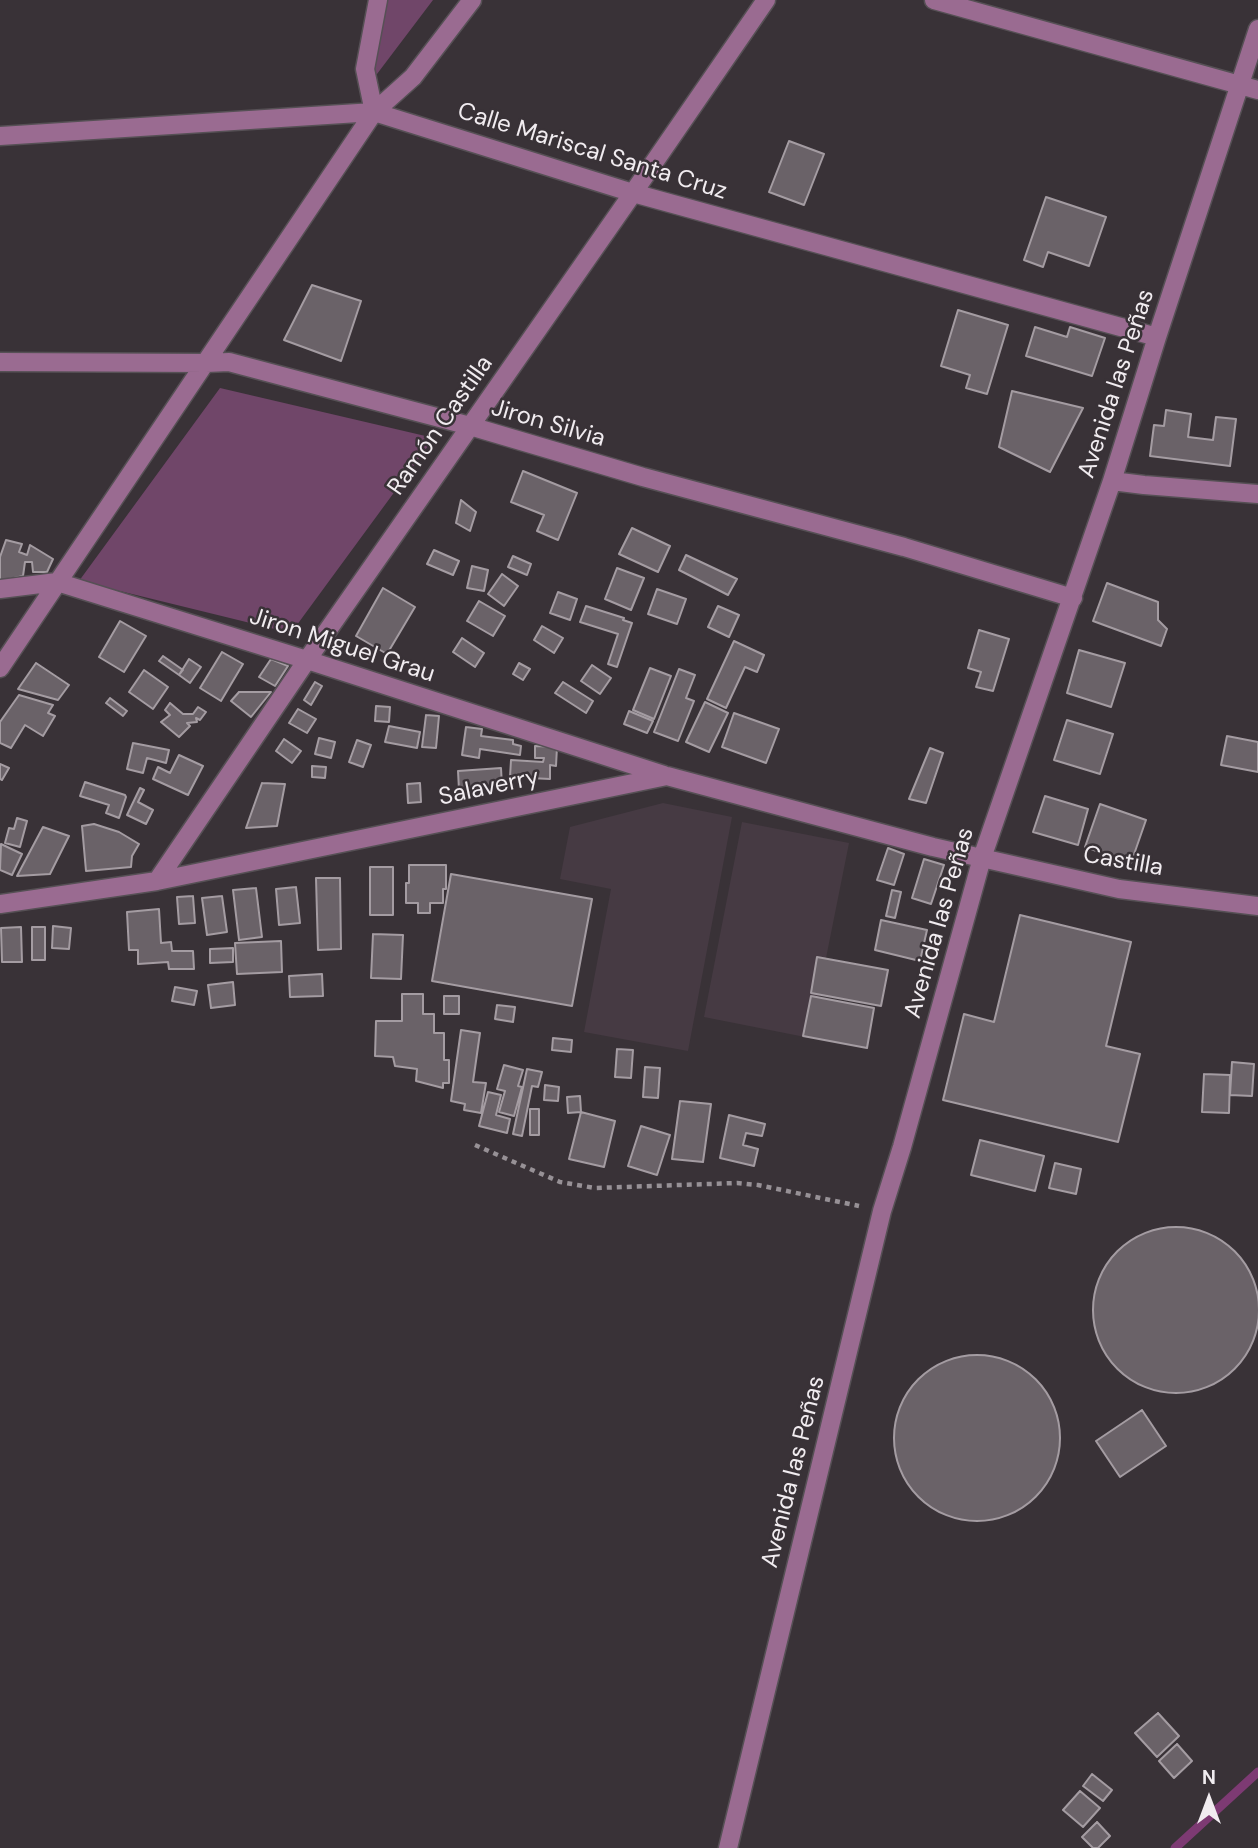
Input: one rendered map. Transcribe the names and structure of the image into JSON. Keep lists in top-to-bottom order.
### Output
{
  "streets": {
    "street": [
      "Calle Mariscal Santa Cruz",
      "Avenida las Peñas",
      "Jiron Silvia",
      "Ramón Castilla",
      "Jiron Miguel Grau",
      "Salaverry",
      "Castilla"
    ]
  },
  "crossings": [
    ["Calle Mariscal Santa Cruz", "Avenida las Peñas"],
    ["Calle Mariscal Santa Cruz", "Ramón Castilla"],
    ["Avenida las Peñas", "Jiron Silvia"],
    ["Avenida las Peñas", "Salaverry"],
    ["Avenida las Peñas", "Castilla"],
    ["Jiron Silvia", "Ramón Castilla"],
    ["Ramón Castilla", "Jiron Miguel Grau"],
    ["Ramón Castilla", "Salaverry"],
    ["Jiron Miguel Grau", "Salaverry"],
    ["Salaverry", "Castilla"]
  ],
  "north": "top"
}
